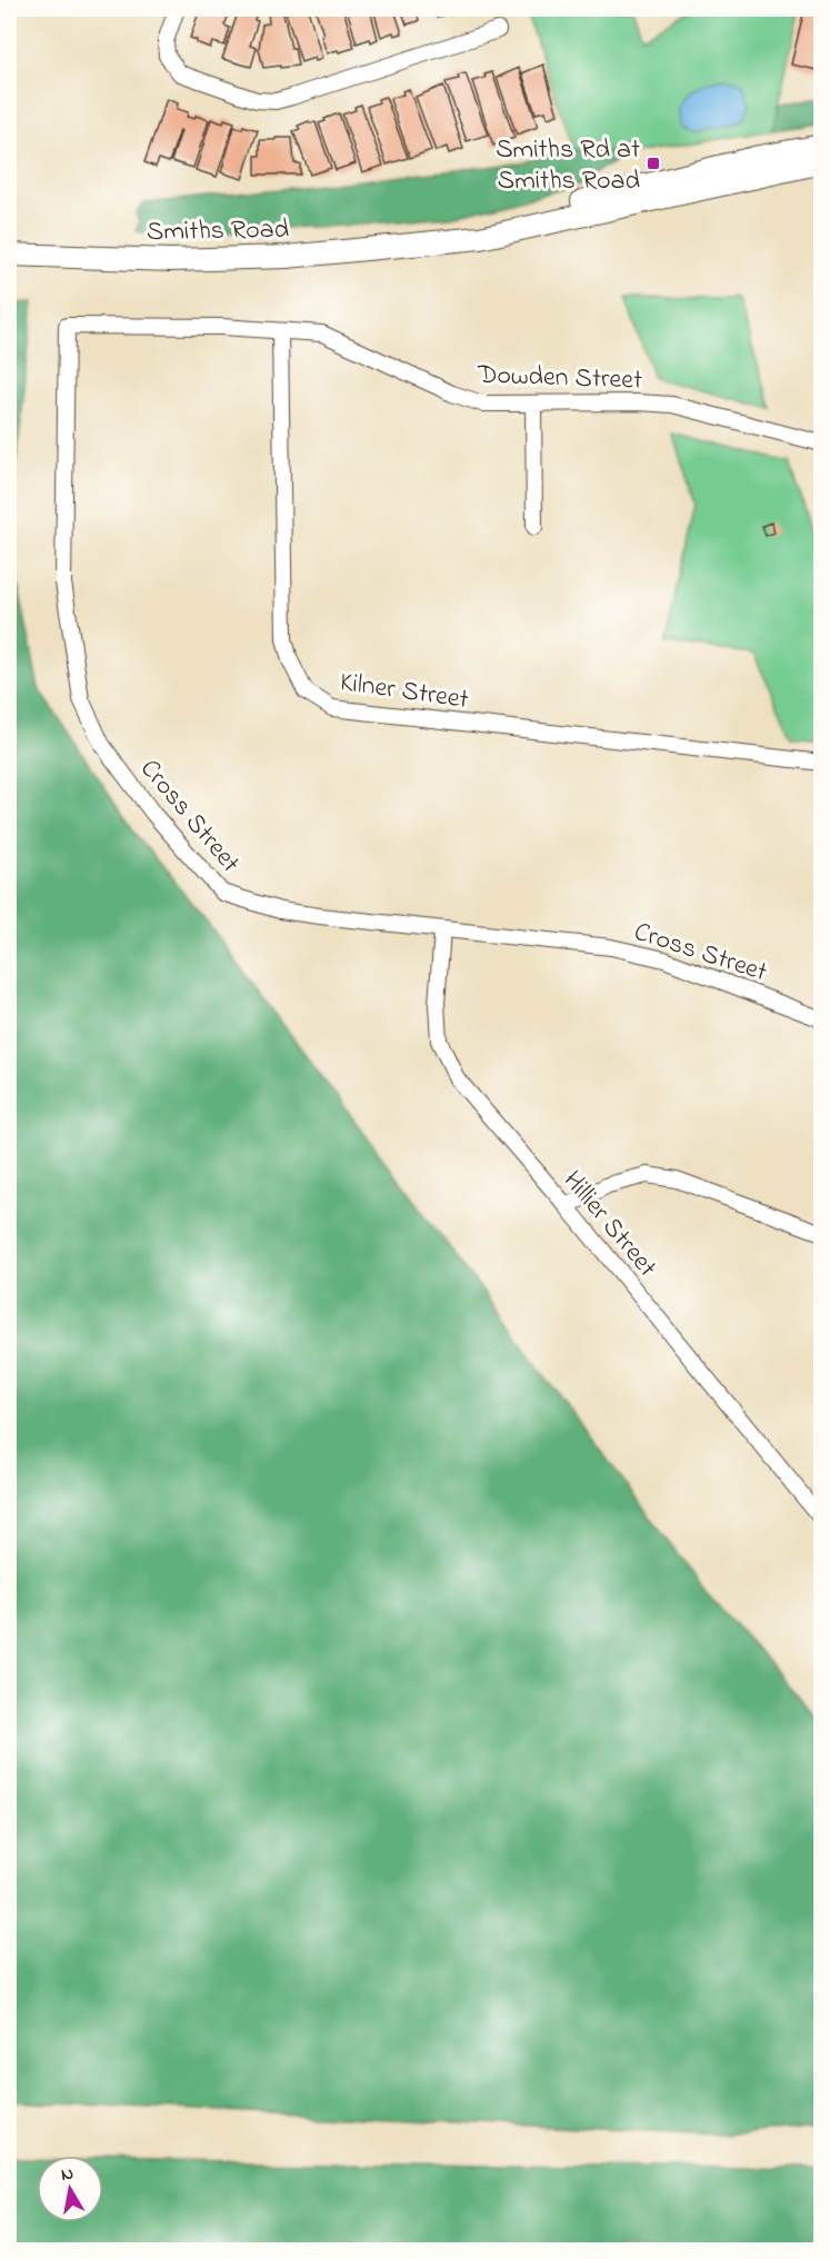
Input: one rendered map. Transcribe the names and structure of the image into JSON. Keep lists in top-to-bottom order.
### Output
{
  "streets": {
    "street": [
      "Smiths Road",
      "Dowden Street",
      "Kilner Street",
      "Cross Street",
      "Hillier Street"
    ]
  },
  "crossings": [
    ["Dowden Street", "Kilner Street"],
    ["Dowden Street", "Cross Street"],
    ["Cross Street", "Hillier Street"]
  ],
  "places": {
    "transit": ["Smiths Rd at Smiths Road"]
  },
  "north": "top"
}
